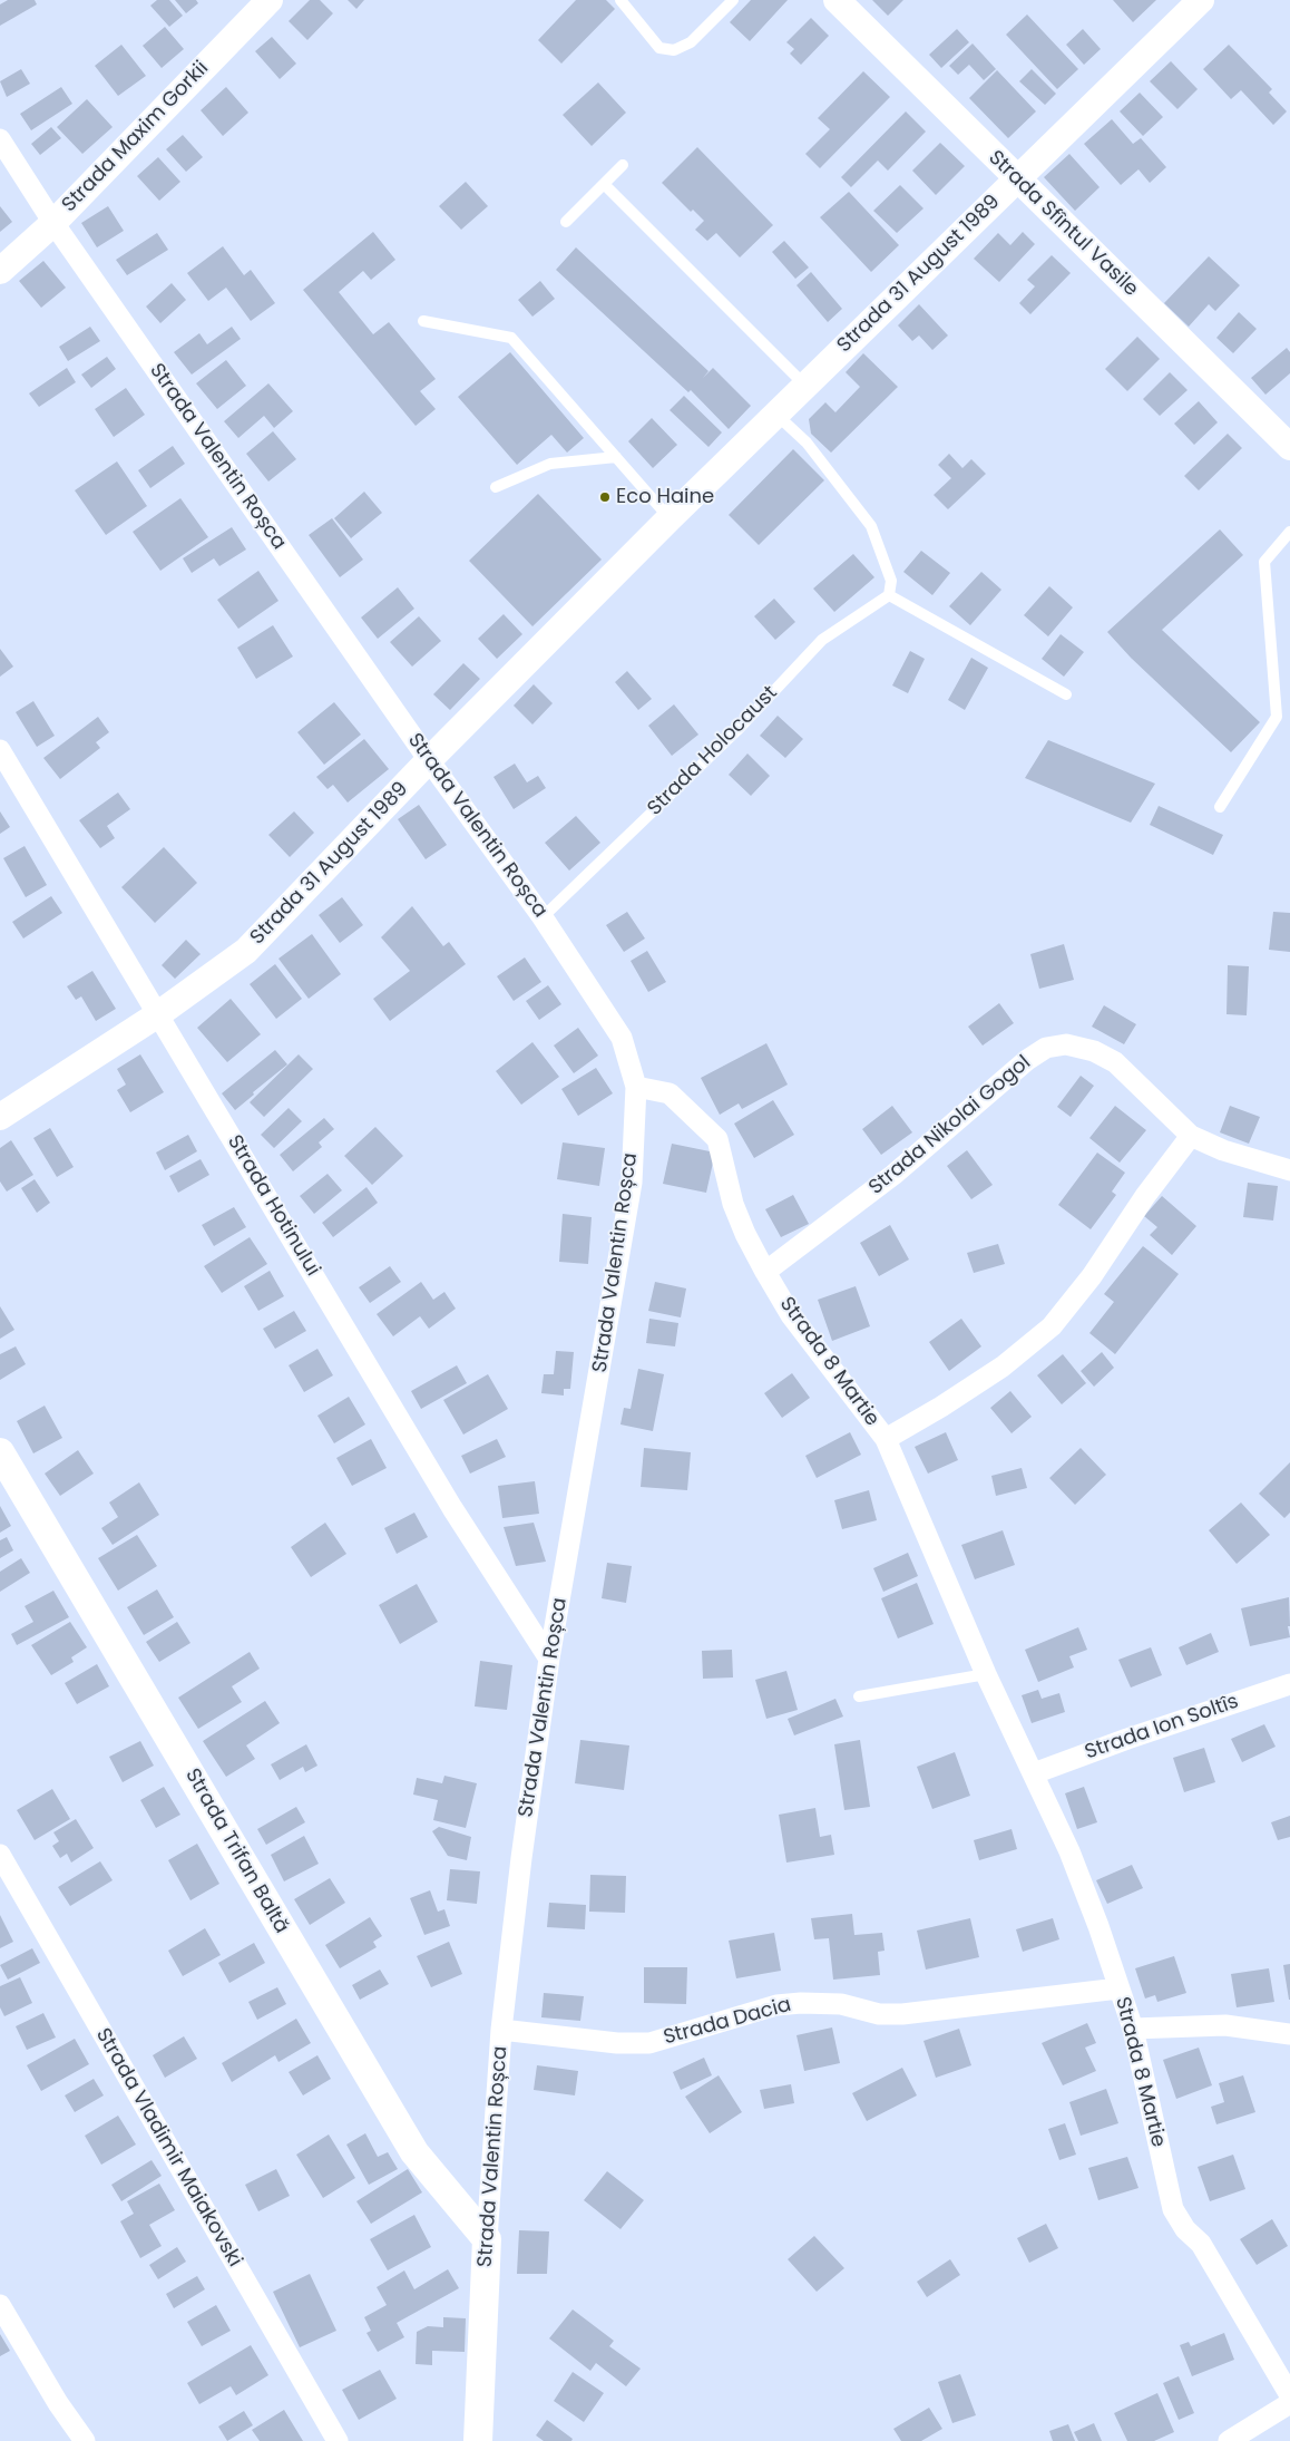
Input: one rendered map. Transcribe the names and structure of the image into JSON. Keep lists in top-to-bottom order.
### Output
{
  "streets": {
    "main road": ["Strada Valentin Roșca", "Strada Trifan Baltă"],
    "street": [
      "Strada Maxim Gorkii",
      "Strada Sfîntul Vasile",
      "Strada 31 August 1989",
      "Strada Nikolai Gogol",
      "Strada Hotinului",
      "Strada 8 Martie",
      "Strada Ion Soltîs",
      "Strada Dacia",
      "Strada Vladimir Maiakovski"
    ],
    "lane": ["Strada Holocaust"]
  },
  "crossings": [
    ["Strada Maxim Gorkii", "Strada Valentin Roșca"],
    ["Strada Sfîntul Vasile", "Strada 31 August 1989"],
    ["Strada 31 August 1989", "Strada Valentin Roșca"],
    ["Strada 31 August 1989", "Strada Hotinului"],
    ["Strada Valentin Roșca", "Strada Holocaust"],
    ["Strada Valentin Roșca", "Strada Hotinului"],
    ["Strada Valentin Roșca", "Strada 8 Martie"],
    ["Strada Valentin Roșca", "Strada Trifan Baltă"],
    ["Strada Valentin Roșca", "Strada Dacia"],
    ["Strada Nikolai Gogol", "Strada 8 Martie"],
    ["Strada 8 Martie", "Strada Ion Soltîs"],
    ["Strada 8 Martie", "Strada Dacia"]
  ],
  "places": ["Eco Haine"]
}
